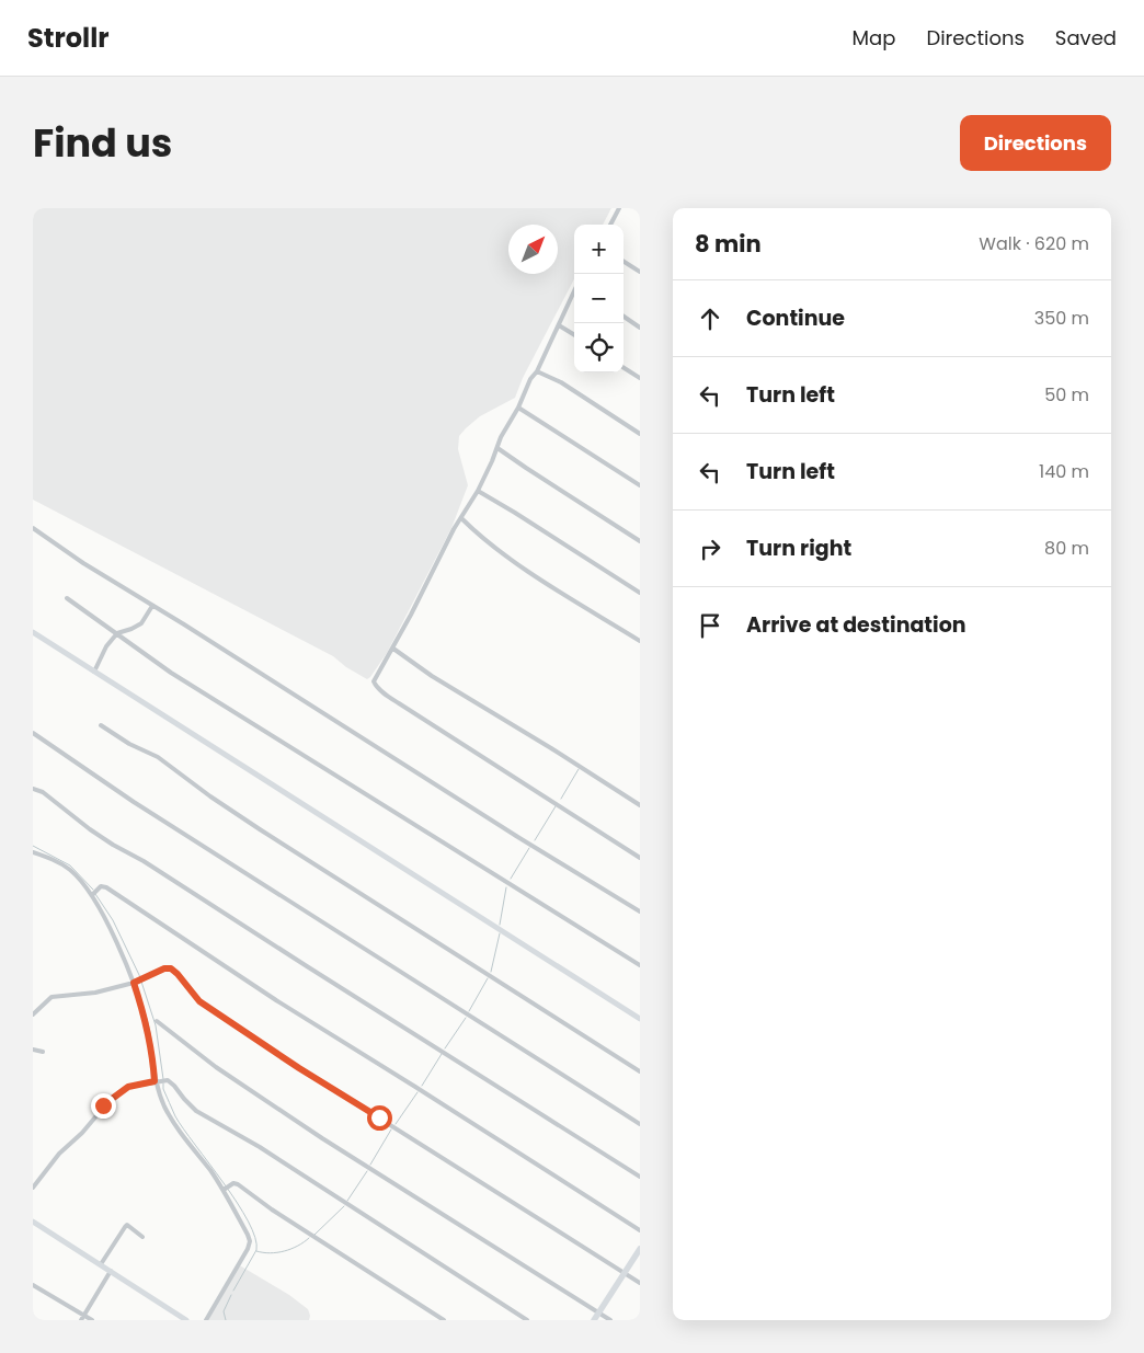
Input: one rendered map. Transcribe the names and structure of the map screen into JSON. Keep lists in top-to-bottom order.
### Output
{
  "north": "top right",
  "page": {
    "header": "Strollr",
    "nav": ["Map", "Directions", "Saved"],
    "title": "Find us",
    "buttons": "Directions",
    "heading": ["8 min", "Walk · 620 m"],
    "map_buttons": ["+", "−"],
    "list": [
      ["Continue", "350 m"],
      ["Turn left", "50 m"],
      ["Turn left", "140 m"],
      ["Turn right", "80 m"],
      "Arrive at destination"
    ]
  }
}
